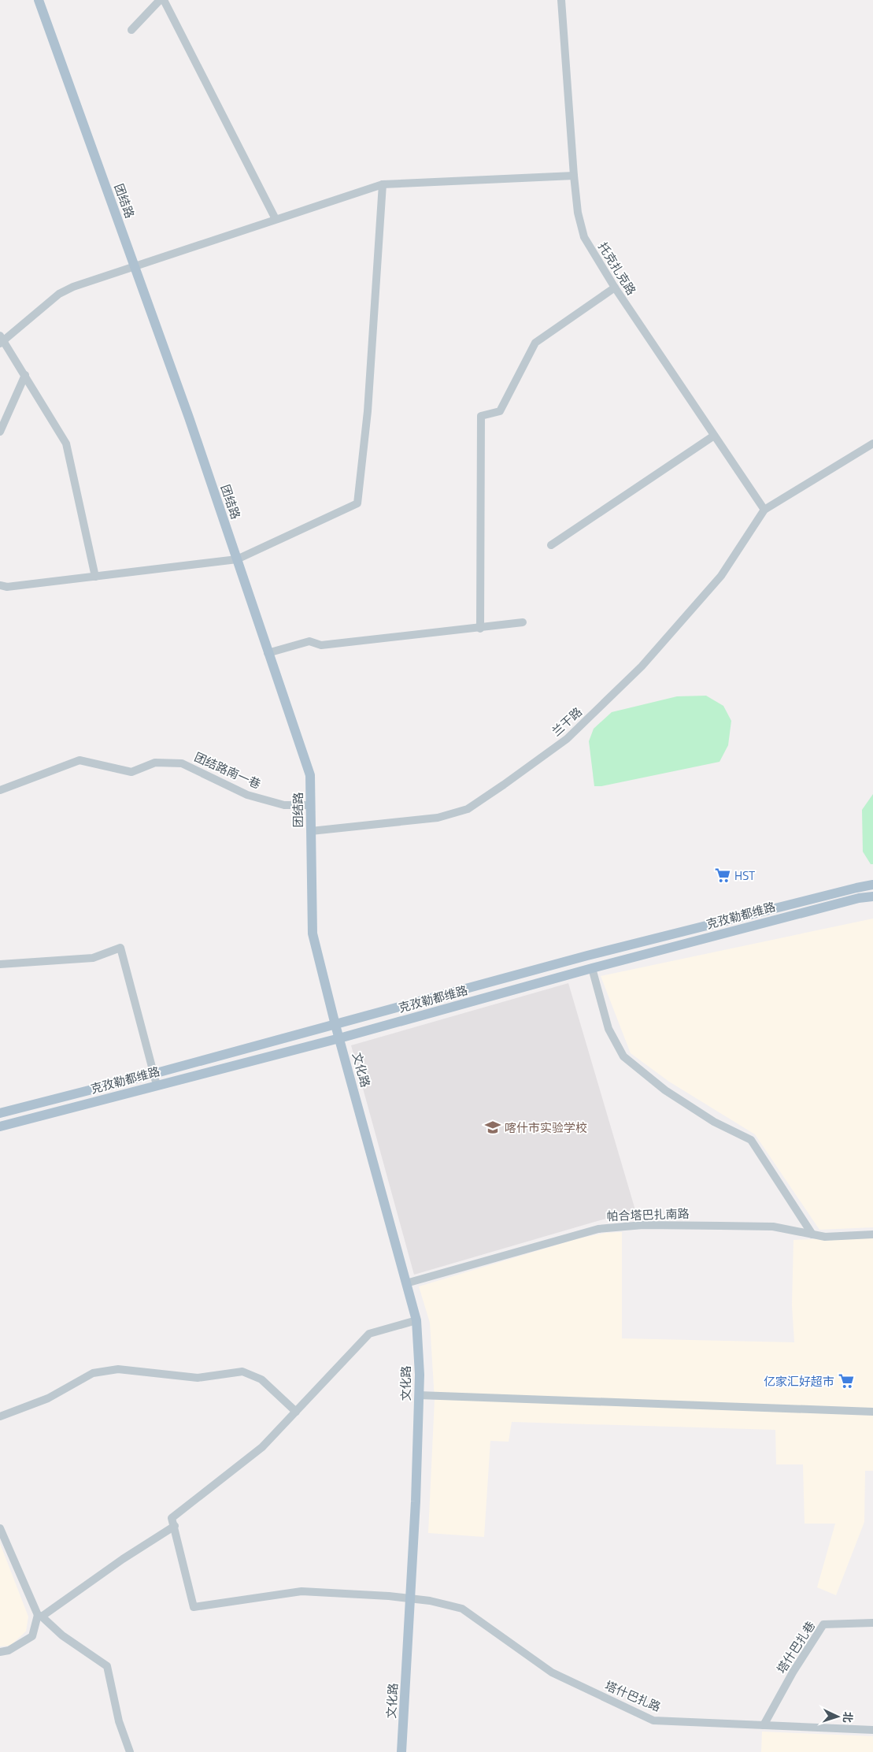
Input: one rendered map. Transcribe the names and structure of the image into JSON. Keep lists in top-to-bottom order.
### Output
{
  "streets": {
    "main road": ["团结路", "克孜勒都维路", "文化路"],
    "street": [
      "托克扎克路",
      "兰干路",
      "团结路南一巷",
      "帕合塔巴扎南路",
      "塔什巴扎巷",
      "塔什巴扎路"
    ]
  },
  "crossings": [
    ["团结路", "兰干路"],
    ["团结路", "团结路南一巷"],
    ["团结路", "克孜勒都维路"],
    ["团结路", "文化路"],
    ["托克扎克路", "兰干路"],
    ["克孜勒都维路", "文化路"],
    ["文化路", "帕合塔巴扎南路"],
    ["文化路", "塔什巴扎路"],
    ["塔什巴扎巷", "塔什巴扎路"]
  ],
  "places": {
    "supermarket": ["HST", "亿家汇好超市"],
    "school or university": ["喀什市实验学校"]
  },
  "north": "right"
}
